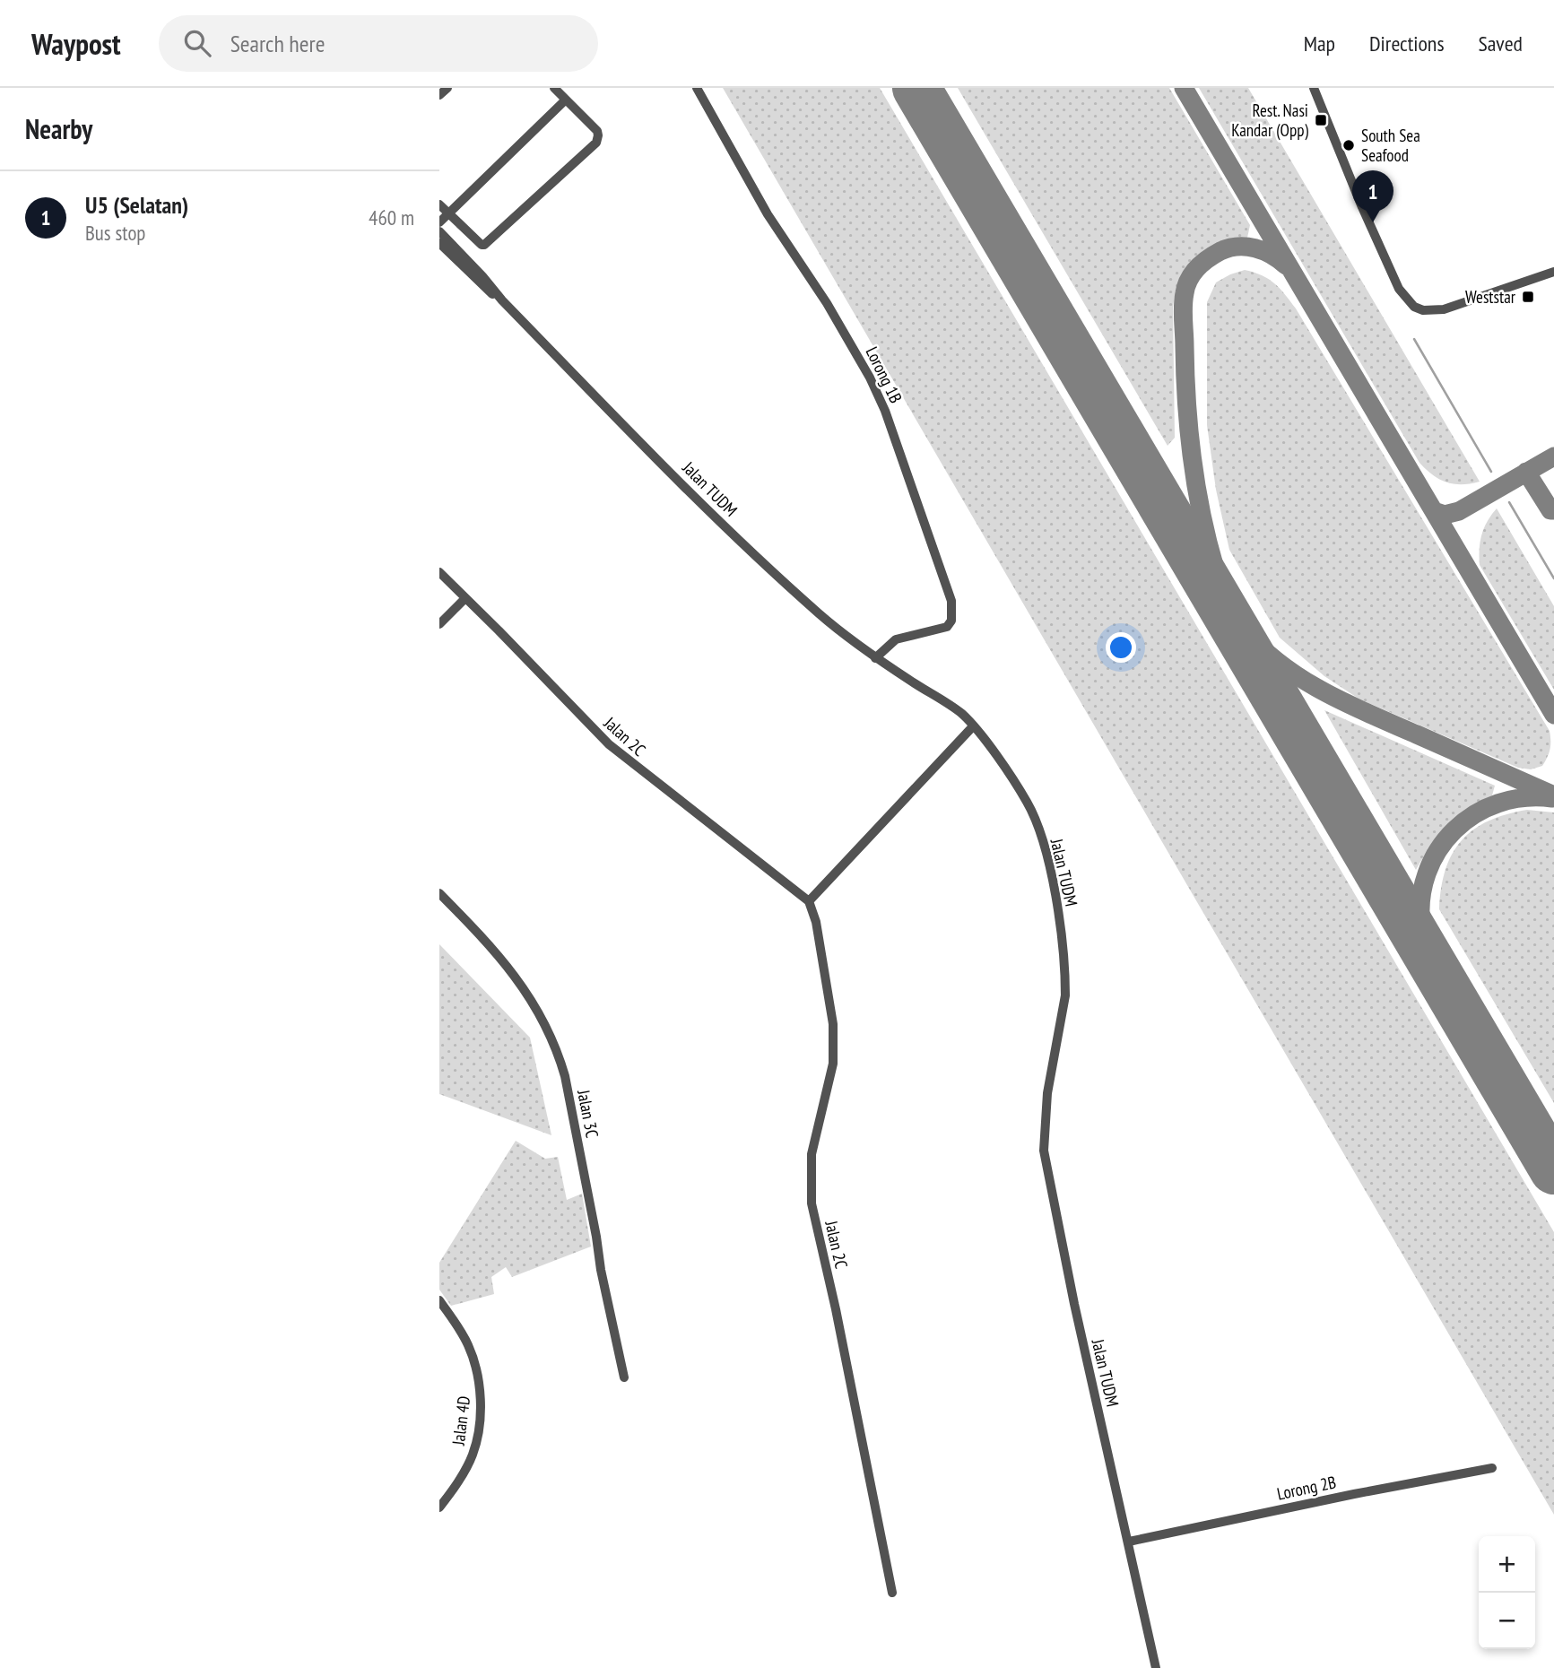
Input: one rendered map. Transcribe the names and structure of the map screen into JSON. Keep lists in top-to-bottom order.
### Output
{
  "streets": {
    "street": [
      "Lorong 1B",
      "Jalan TUDM",
      "Jalan 2C",
      "Jalan 3C",
      "Jalan 4D",
      "Lorong 2B"
    ]
  },
  "crossings": [
    ["Lorong 1B", "Jalan TUDM"],
    ["Jalan TUDM", "Lorong 2B"]
  ],
  "places": {
    "transit": ["Rest. Nasi Kandar (Opp)", "Weststar"],
    "other": ["South Sea Seafood"]
  },
  "page": {
    "header": "Waypost",
    "search": "Search here",
    "nav": ["Map", "Directions", "Saved"],
    "heading": "Nearby",
    "list": [
      {
        "mark": "1",
        "name": "U5 (Selatan)",
        "note": "Bus stop",
        "value": "460 m"
      }
    ],
    "pins": "1",
    "map_buttons": ["+", "−"]
  }
}
